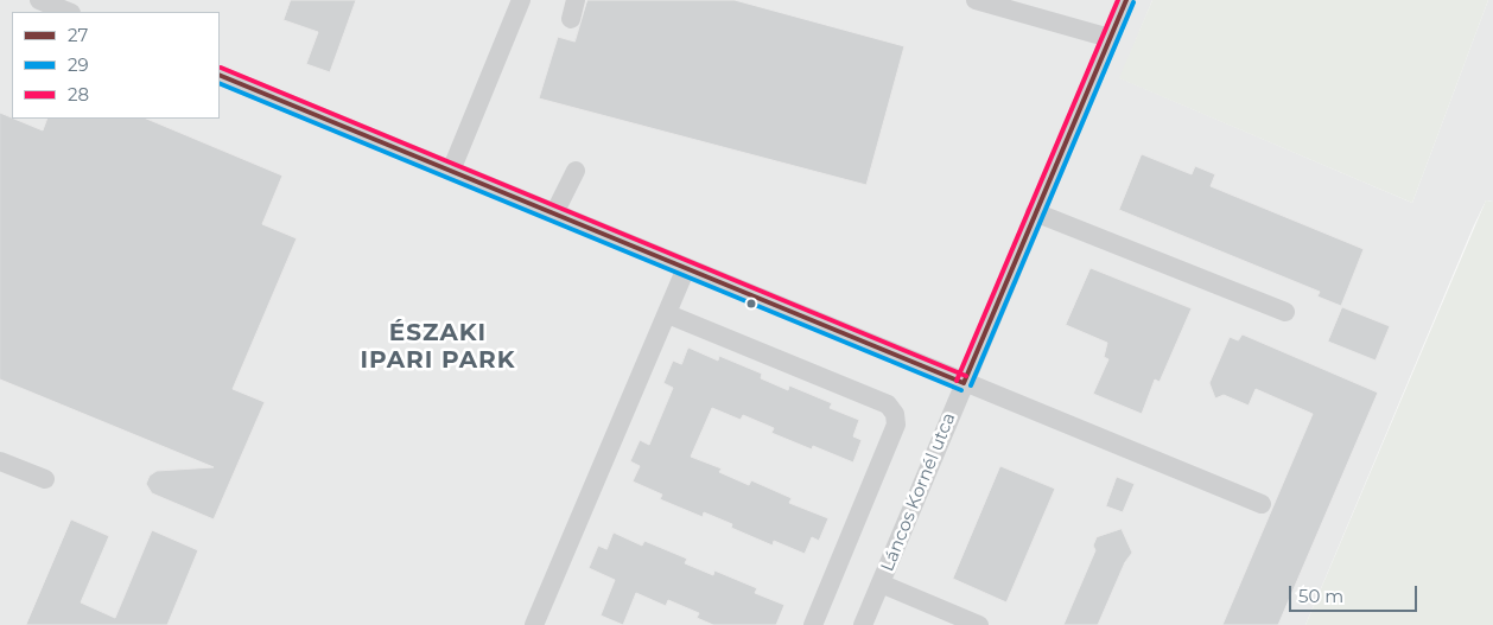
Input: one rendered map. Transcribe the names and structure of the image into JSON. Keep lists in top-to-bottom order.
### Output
{
  "streets": {
    "street": ["Láncos Kornél utca"]
  },
  "districts": ["ÉSZAKI IPARI PARK"],
  "lines": ["transit line 27", "transit line 28", "transit line 29"],
  "legend": ["27", "29", "28"],
  "scale_bar": "50 m"
}
